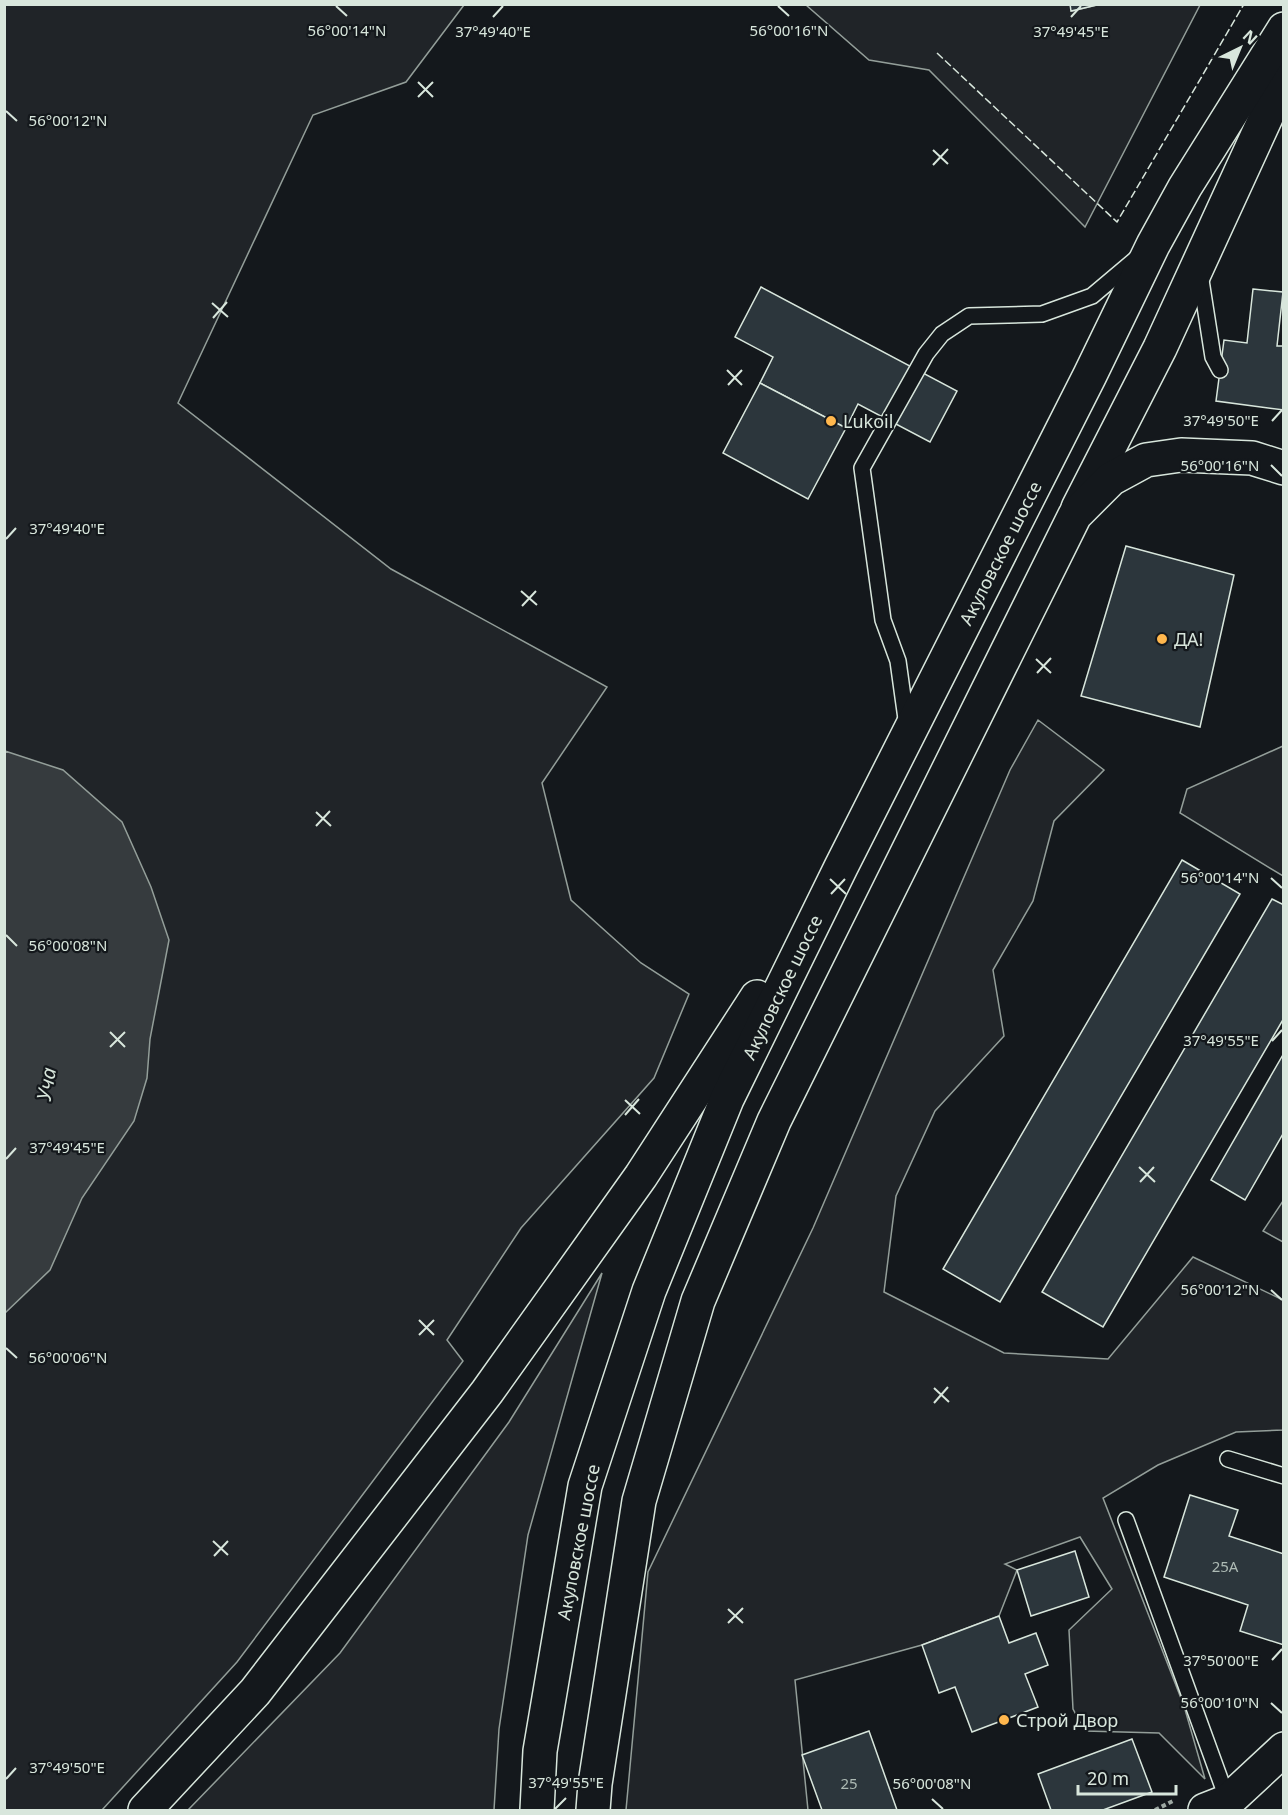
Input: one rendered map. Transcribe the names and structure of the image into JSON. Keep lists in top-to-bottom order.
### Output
{
  "streets": {
    "street": ["Акуловское шоссе"]
  },
  "water": ["Уча"],
  "places": ["Lukoil", "ДА!", "Строй Двор"],
  "house_numbers": ["25А", "25"],
  "scale_bar": "20 m",
  "north": "top right",
  "coordinates": [
    "56°00'14\"N",
    "56°00'16\"N",
    "37°49'40\"E",
    "37°49'45\"E",
    "56°00'12\"N",
    "37°49'50\"E",
    "56°00'08\"N",
    "37°49'55\"E",
    "56°00'06\"N",
    "37°50'00\"E",
    "56°00'10\"N"
  ]
}
